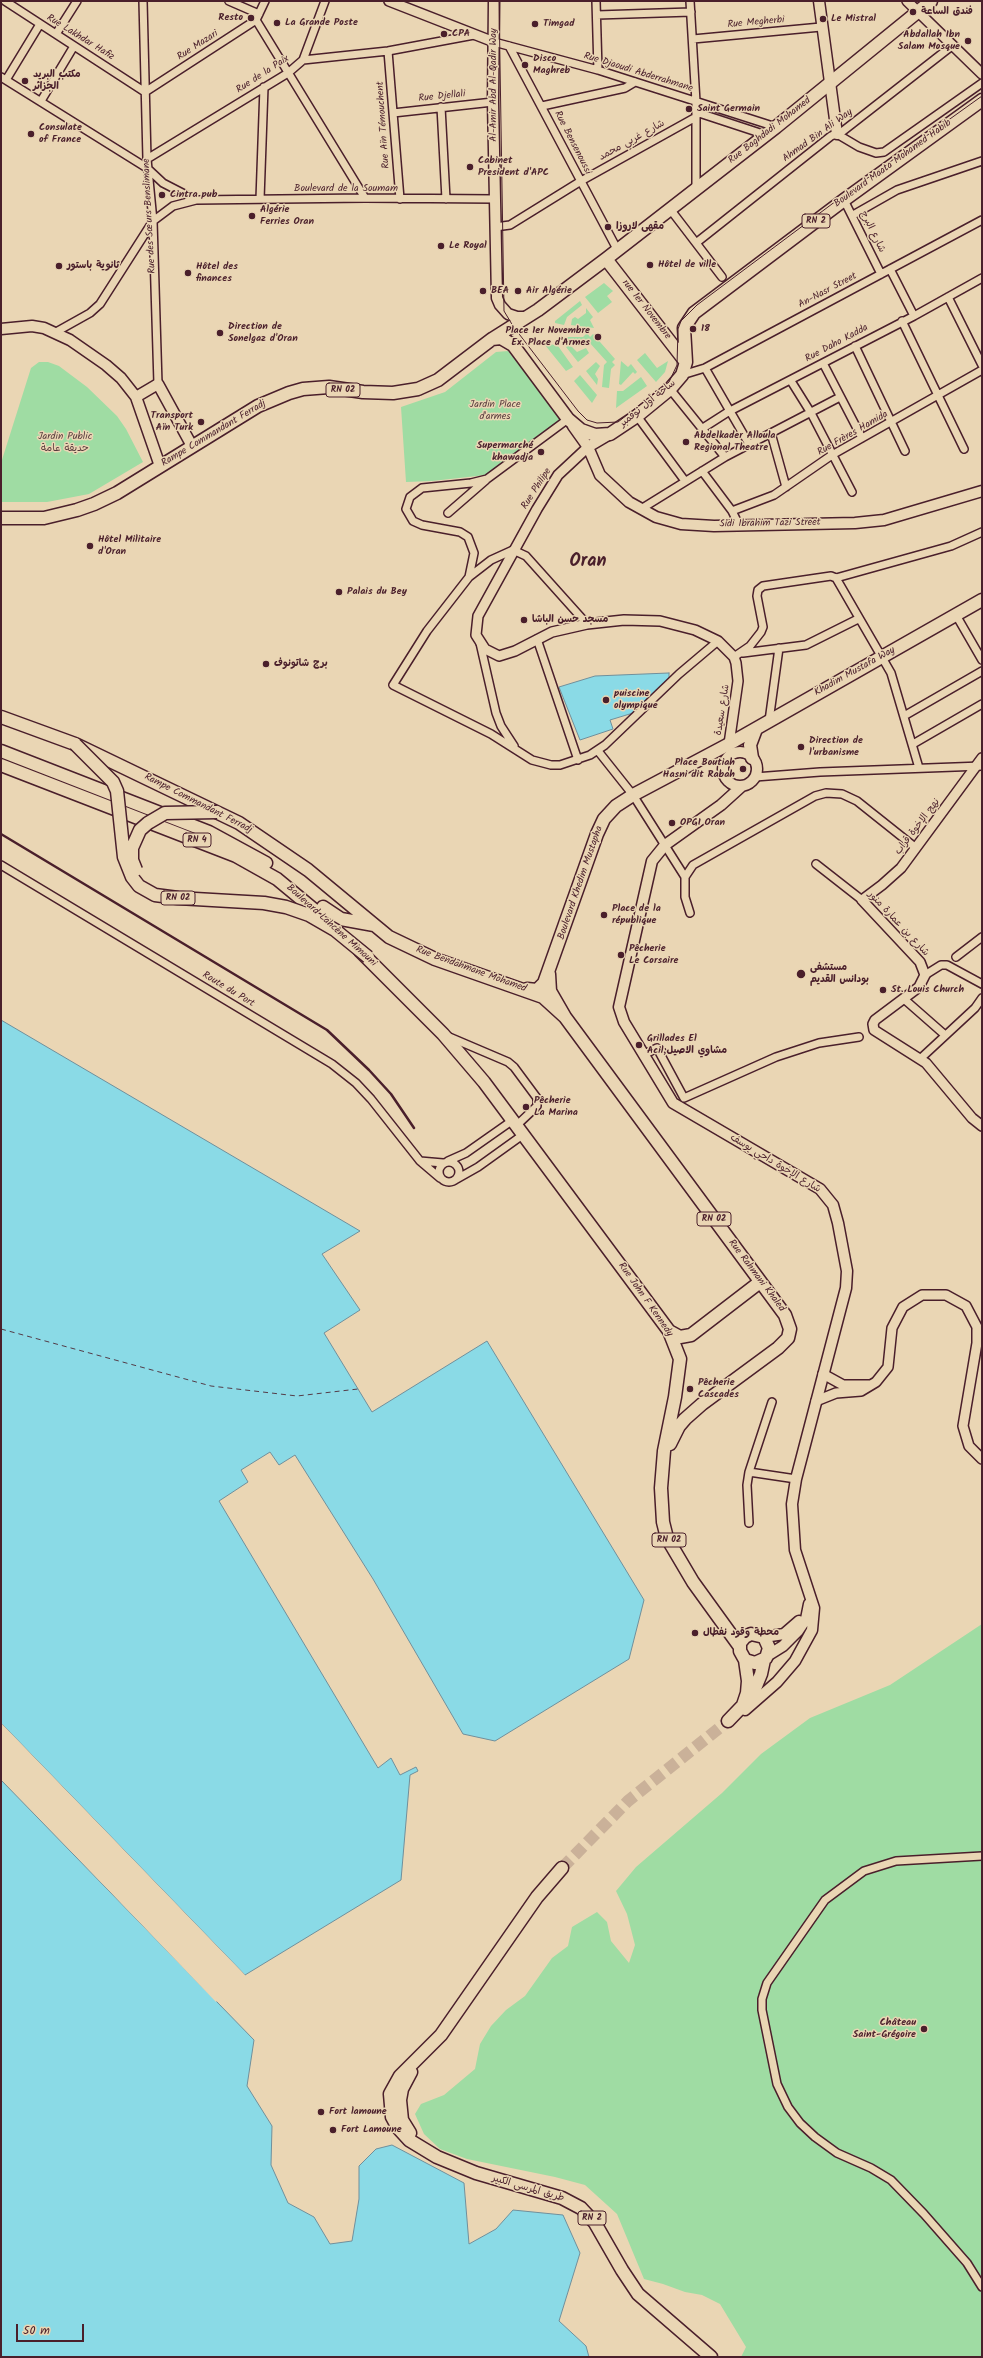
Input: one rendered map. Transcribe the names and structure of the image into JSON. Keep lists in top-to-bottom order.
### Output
{
  "streets": {
    "main road": [
      "Al-Amir Abd Al-Qadir Way",
      "Rue Baghdadi Mohamed",
      "Boulevard Maata Mohamed Habib",
      "Rue des Sœurs Benslimane",
      "RN 2",
      "rue 1er Novembre",
      "RN 02",
      "ساحة أول نوفمبر",
      "Rampe Commandant Ferradj",
      "Sidi Ibrahim Tazi Street",
      "Khadim Mustafa Way",
      "RN 4",
      "Boulevard Khedim Mustapha",
      "Boulevard Lahcène Mimouni",
      "Rue Bendahmane Mohamed",
      "شارع الإخوة داحي يوسف",
      "Rue Rahmani Khaled",
      "Rue John F Kennedy",
      "طريق المرسى الكبير"
    ],
    "street": [
      "Rue Megherbi",
      "Rue Lakhdar Hafiz",
      "Rue Mazari",
      "Rue Djaoudi Abderrahmane",
      "Rue de la Paix",
      "Rue Djellali",
      "Rue Aïn Témouchent",
      "Ahmad Bin Ali Way",
      "شارع غربي محمد",
      "Rue Bensenoussi",
      "Boulevard de la Soumam",
      "شارع البرج",
      "An-Nasr Street",
      "Rue Daho Kadda",
      "Rue Frères Hamida",
      "Rue Philipe",
      "شارع سعيدة",
      "نهج الإخوة قراب",
      "شارع بن عمارة منور",
      "Route du Port"
    ]
  },
  "crossings": [
    ["Rue Lakhdar Hafiz", "Rue Mazari"],
    ["Rue Lakhdar Hafiz", "Rue des Sœurs Benslimane"],
    ["Rue Mazari", "Rue des Sœurs Benslimane"],
    ["Rue Djaoudi Abderrahmane", "Al-Amir Abd Al-Qadir Way"],
    ["Rue Djaoudi Abderrahmane", "Rue Baghdadi Mohamed"],
    ["Rue Djaoudi Abderrahmane", "Rue Bensenoussi"],
    ["Rue de la Paix", "Rue Aïn Témouchent"],
    ["Rue de la Paix", "Rue des Sœurs Benslimane"],
    ["Al-Amir Abd Al-Qadir Way", "Rue Djellali"],
    ["Al-Amir Abd Al-Qadir Way", "شارع غربي محمد"],
    ["Al-Amir Abd Al-Qadir Way", "Boulevard de la Soumam"],
    ["Rue Djellali", "Rue Aïn Témouchent"],
    ["Rue Aïn Témouchent", "Boulevard de la Soumam"],
    ["Rue Baghdadi Mohamed", "Rue Bensenoussi"],
    ["Rue Baghdadi Mohamed", "rue 1er Novembre"],
    ["شارع غربي محمد", "Rue Bensenoussi"],
    ["Boulevard Maata Mohamed Habib", "شارع البرج"],
    ["Boulevard Maata Mohamed Habib", "rue 1er Novembre"],
    ["Boulevard Maata Mohamed Habib", "ساحة أول نوفمبر"],
    ["Rue des Sœurs Benslimane", "Rampe Commandant Ferradj"],
    ["شارع البرج", "An-Nasr Street"],
    ["An-Nasr Street", "ساحة أول نوفمبر"],
    ["rue 1er Novembre", "ساحة أول نوفمبر"],
    ["RN 02", "Rampe Commandant Ferradj"],
    ["RN 02", "Boulevard Lahcène Mimouni"],
    ["ساحة أول نوفمبر", "Rampe Commandant Ferradj"],
    ["ساحة أول نوفمبر", "Sidi Ibrahim Tazi Street"],
    ["Rampe Commandant Ferradj", "Boulevard Lahcène Mimouni"],
    ["Rampe Commandant Ferradj", "Rue Bendahmane Mohamed"],
    ["Rue Philipe", "Sidi Ibrahim Tazi Street"],
    ["Khadim Mustafa Way", "شارع سعيدة"],
    ["Khadim Mustafa Way", "Boulevard Khedim Mustapha"],
    ["شارع سعيدة", "Boulevard Khedim Mustapha"],
    ["نهج الإخوة قراب", "شارع بن عمارة منور"],
    ["Boulevard Lahcène Mimouni", "Rue Bendahmane Mohamed"],
    ["Boulevard Lahcène Mimouni", "Rue John F Kennedy"],
    ["Rue Bendahmane Mohamed", "Rue Rahmani Khaled"],
    ["شارع الإخوة داحي يوسف", "Rue John F Kennedy"],
    ["Rue Rahmani Khaled", "Rue John F Kennedy"]
  ],
  "districts": ["Oran"],
  "parks": ["Jardin Place d'armes", "Jardin Public حديقة عامة"],
  "places": [
    "فندق الساعة",
    "Resto",
    "Le Mistral",
    "La Grande Poste",
    "Timgad",
    "CPA",
    "Abdallah Ibn Salam Mosque",
    "Disco Maghreb",
    "مكتب البريد الجزائر",
    "Saint Germain",
    "Consulate of France",
    "Cabinet President d'APC",
    "Cintra pub",
    "Algérie Ferries Oran",
    "مقهى لاروزا",
    "Le Royal",
    "Hôtel de ville",
    "ثانوية باستور",
    "Hôtel des finances",
    "BEA",
    "Air Algérie",
    "18",
    "Direction de Sonelgaz d'Oran",
    "Place 1er Novembre Ex. Place d'Armes",
    "Transport Aïn Turk",
    "Abdelkader Alloula Regional Theatre",
    "Supermarché khawadja",
    "Hôtel Militaire d'Oran",
    "Palais du Bey",
    "مسجد حسن الباشا",
    "برج شاتونوف",
    "puiscine olympique",
    "Direction de l'urbanisme",
    "Place Boutiah Hasni dit Rabah",
    "OPGI Oran",
    "Place de la république",
    "Pêcherie Le Corsaire",
    "مستشفى بودانس القديم",
    "St. Louis Church",
    "Grillades El Acil;مشاوي الاصيل",
    "Pêcherie La Marina",
    "Pêcherie Cascades",
    "محطة وقود نفطال",
    "Château Saint-Grégoire",
    "Fort lamoune",
    "Fort Lamoune"
  ],
  "scale_bar": "50 m"
}
